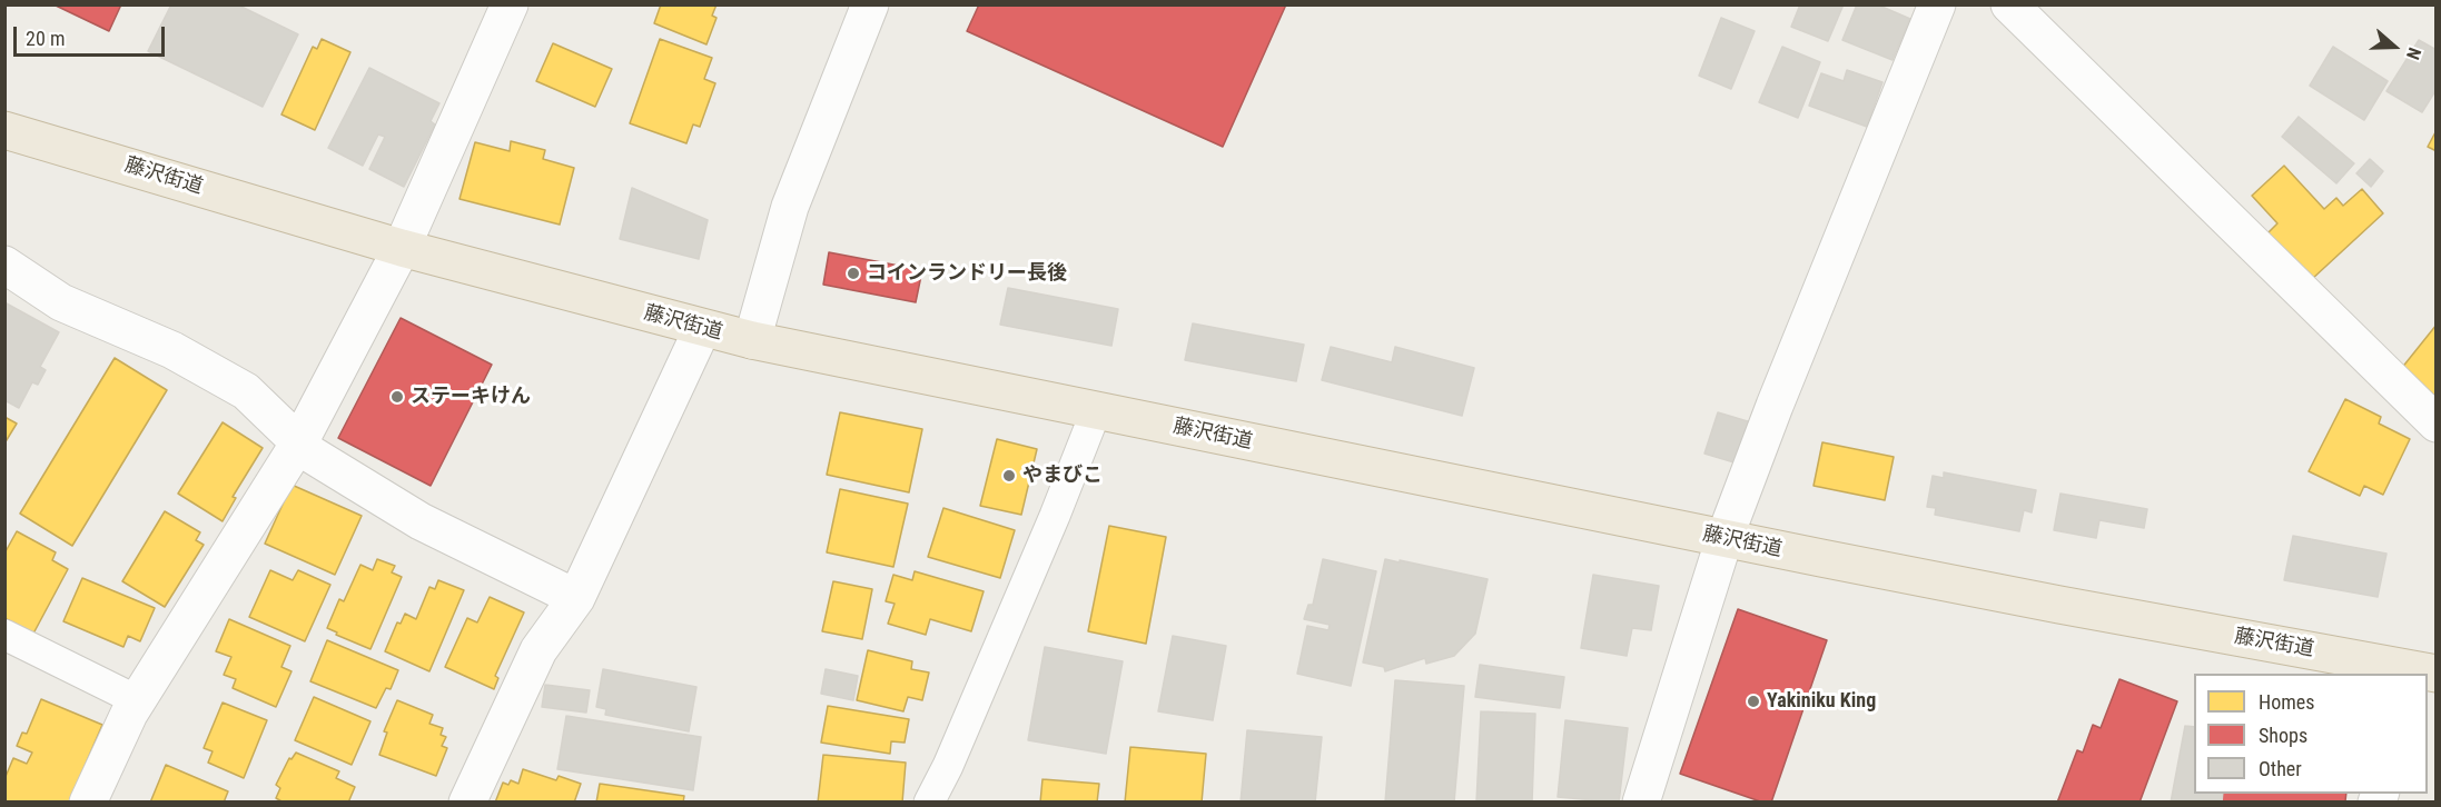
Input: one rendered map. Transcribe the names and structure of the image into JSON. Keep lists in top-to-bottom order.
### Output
{
  "streets": {
    "highway": ["藤沢街道"]
  },
  "places": [
    "コインランドリー長後",
    "ステーキけん",
    "やまびこ",
    "Yakiniku King"
  ],
  "legend": ["Homes", "Shops", "Other"],
  "scale_bar": "20 m",
  "north": "right"
}
